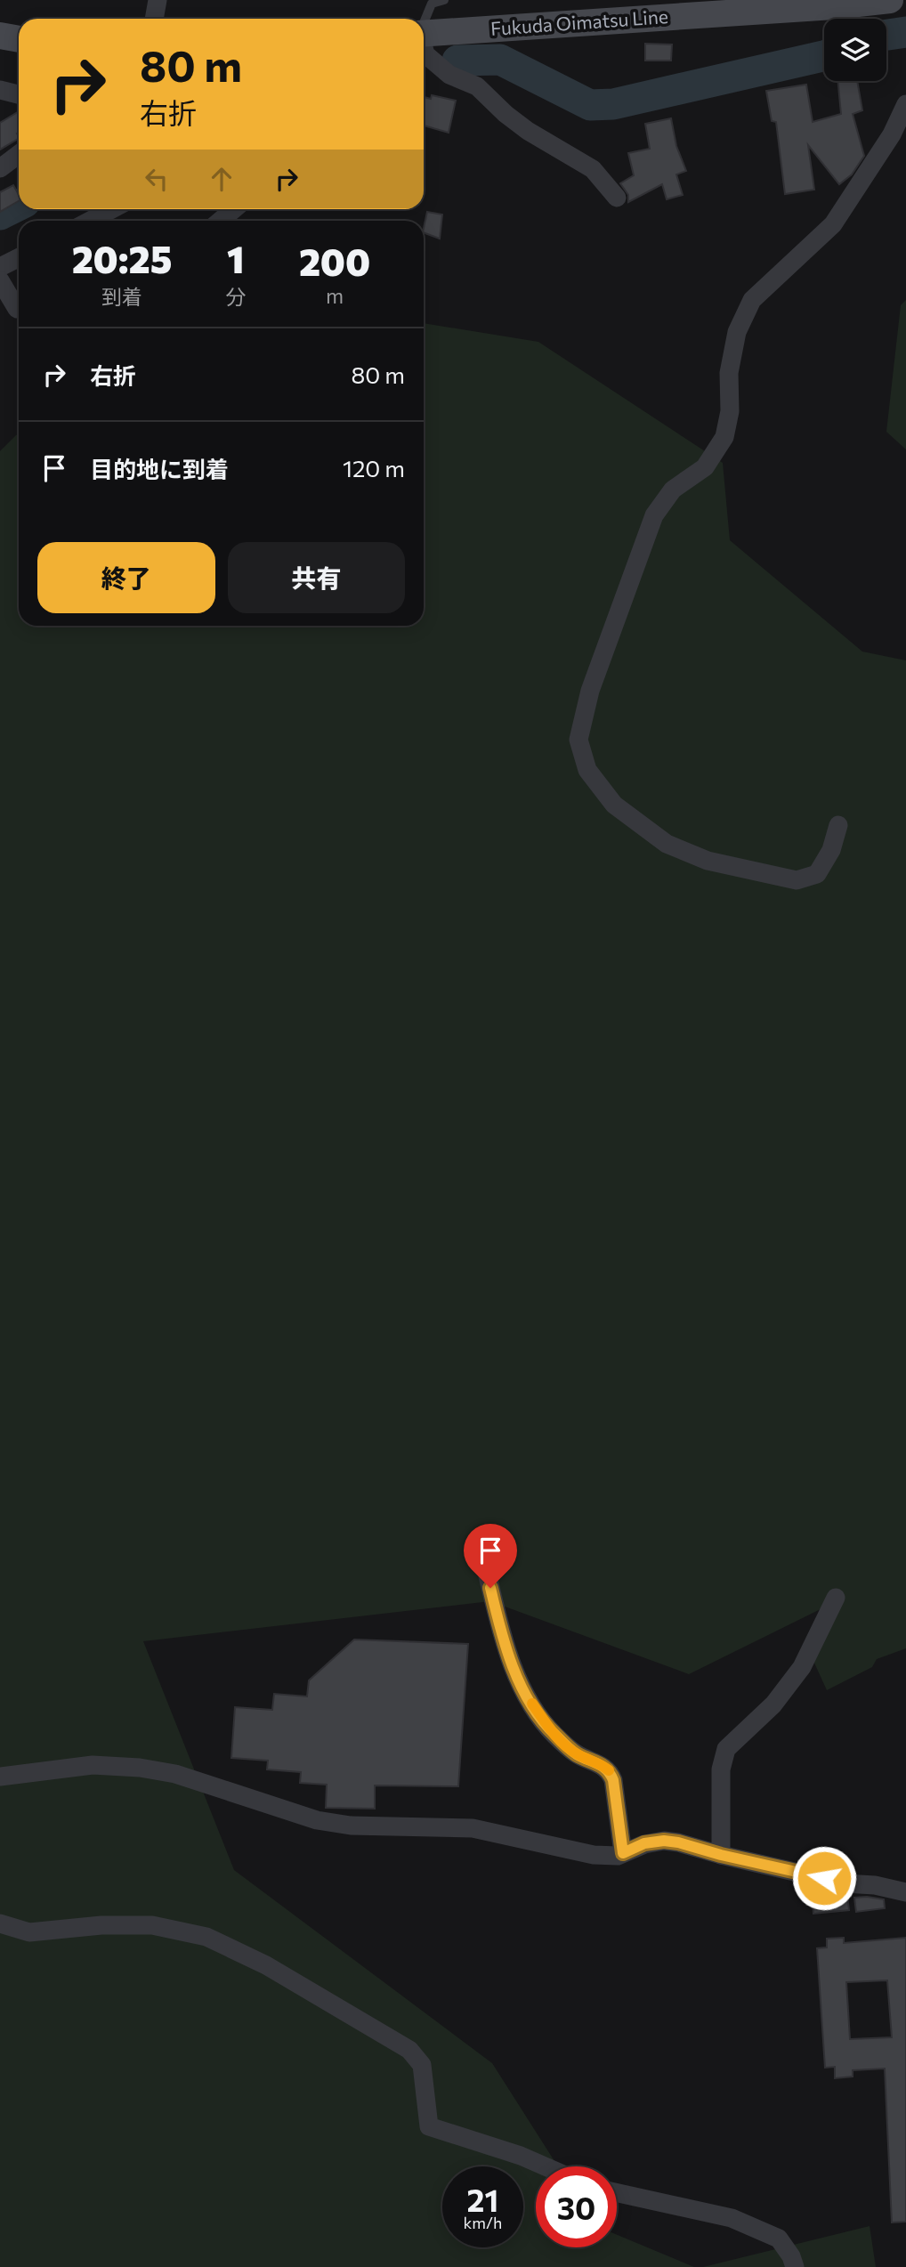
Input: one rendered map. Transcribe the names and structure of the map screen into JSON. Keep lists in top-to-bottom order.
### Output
{
  "streets": {
    "main road": ["Fukuda Oimatsu Line"]
  },
  "page": {
    "turn": ["80 m", "右折"],
    "eta": [
      "20:25",
      "到着",
      "1",
      "分",
      "200",
      "m"
    ],
    "list": [
      {
        "name": "右折",
        "value": "80 m"
      },
      {
        "name": "目的地に到着",
        "value": "120 m"
      }
    ],
    "buttons": ["終了", "共有"],
    "speed": "21 km/h",
    "limit": "30"
  }
}
